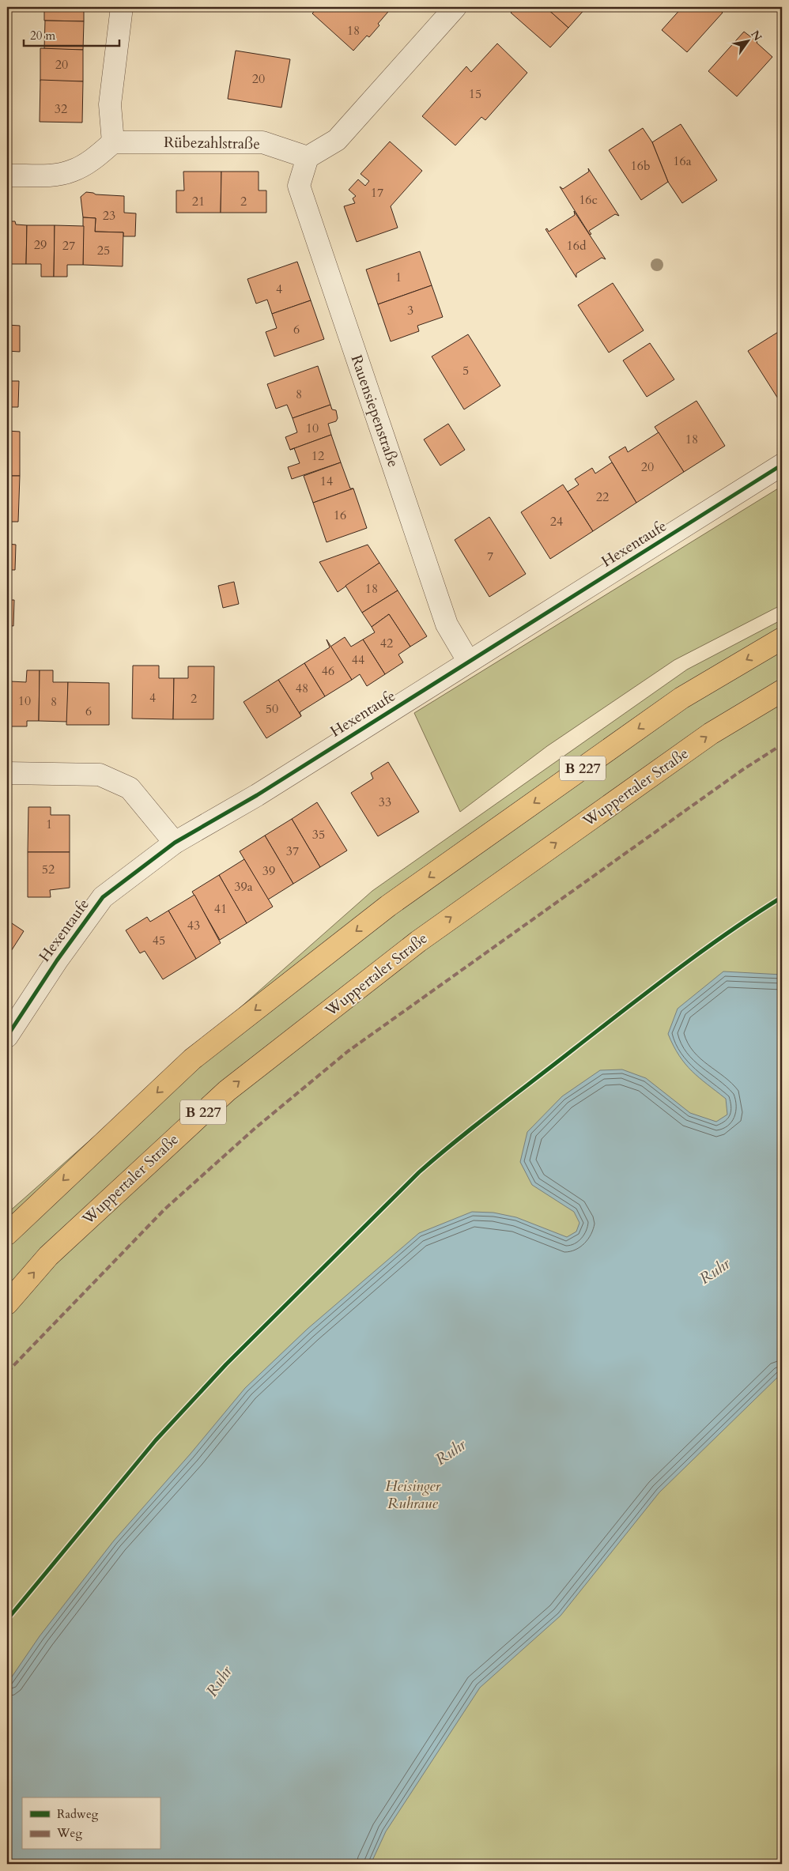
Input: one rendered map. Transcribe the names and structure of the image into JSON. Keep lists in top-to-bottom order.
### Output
{
  "streets": {
    "main road": ["B 227", "Wuppertaler Straße"],
    "street": ["Rübezahlstraße", "Rauensiepenstraße", "Hexentaufe"]
  },
  "crossings": [
    ["Rübezahlstraße", "Rauensiepenstraße"],
    ["Rauensiepenstraße", "Hexentaufe"]
  ],
  "water": ["Ruhr"],
  "parks": ["Heisinger Ruhraue"],
  "house_numbers": [
    "18",
    "20",
    "20",
    "15",
    "32",
    "16a",
    "16b",
    "17",
    "16c",
    "21",
    "2",
    "23",
    "29",
    "27",
    "16d",
    "25",
    "1",
    "4",
    "3",
    "6",
    "5",
    "8",
    "10",
    "18",
    "12",
    "20",
    "14",
    "22",
    "16",
    "24",
    "7",
    "18",
    "42",
    "44",
    "46",
    "48",
    "4",
    "2",
    "10",
    "8",
    "50",
    "6",
    "33",
    "1",
    "35",
    "37",
    "52",
    "39",
    "39a",
    "41",
    "43",
    "45"
  ],
  "legend": ["Radweg", "Weg"],
  "scale_bar": "20 m",
  "north": "top right"
}
